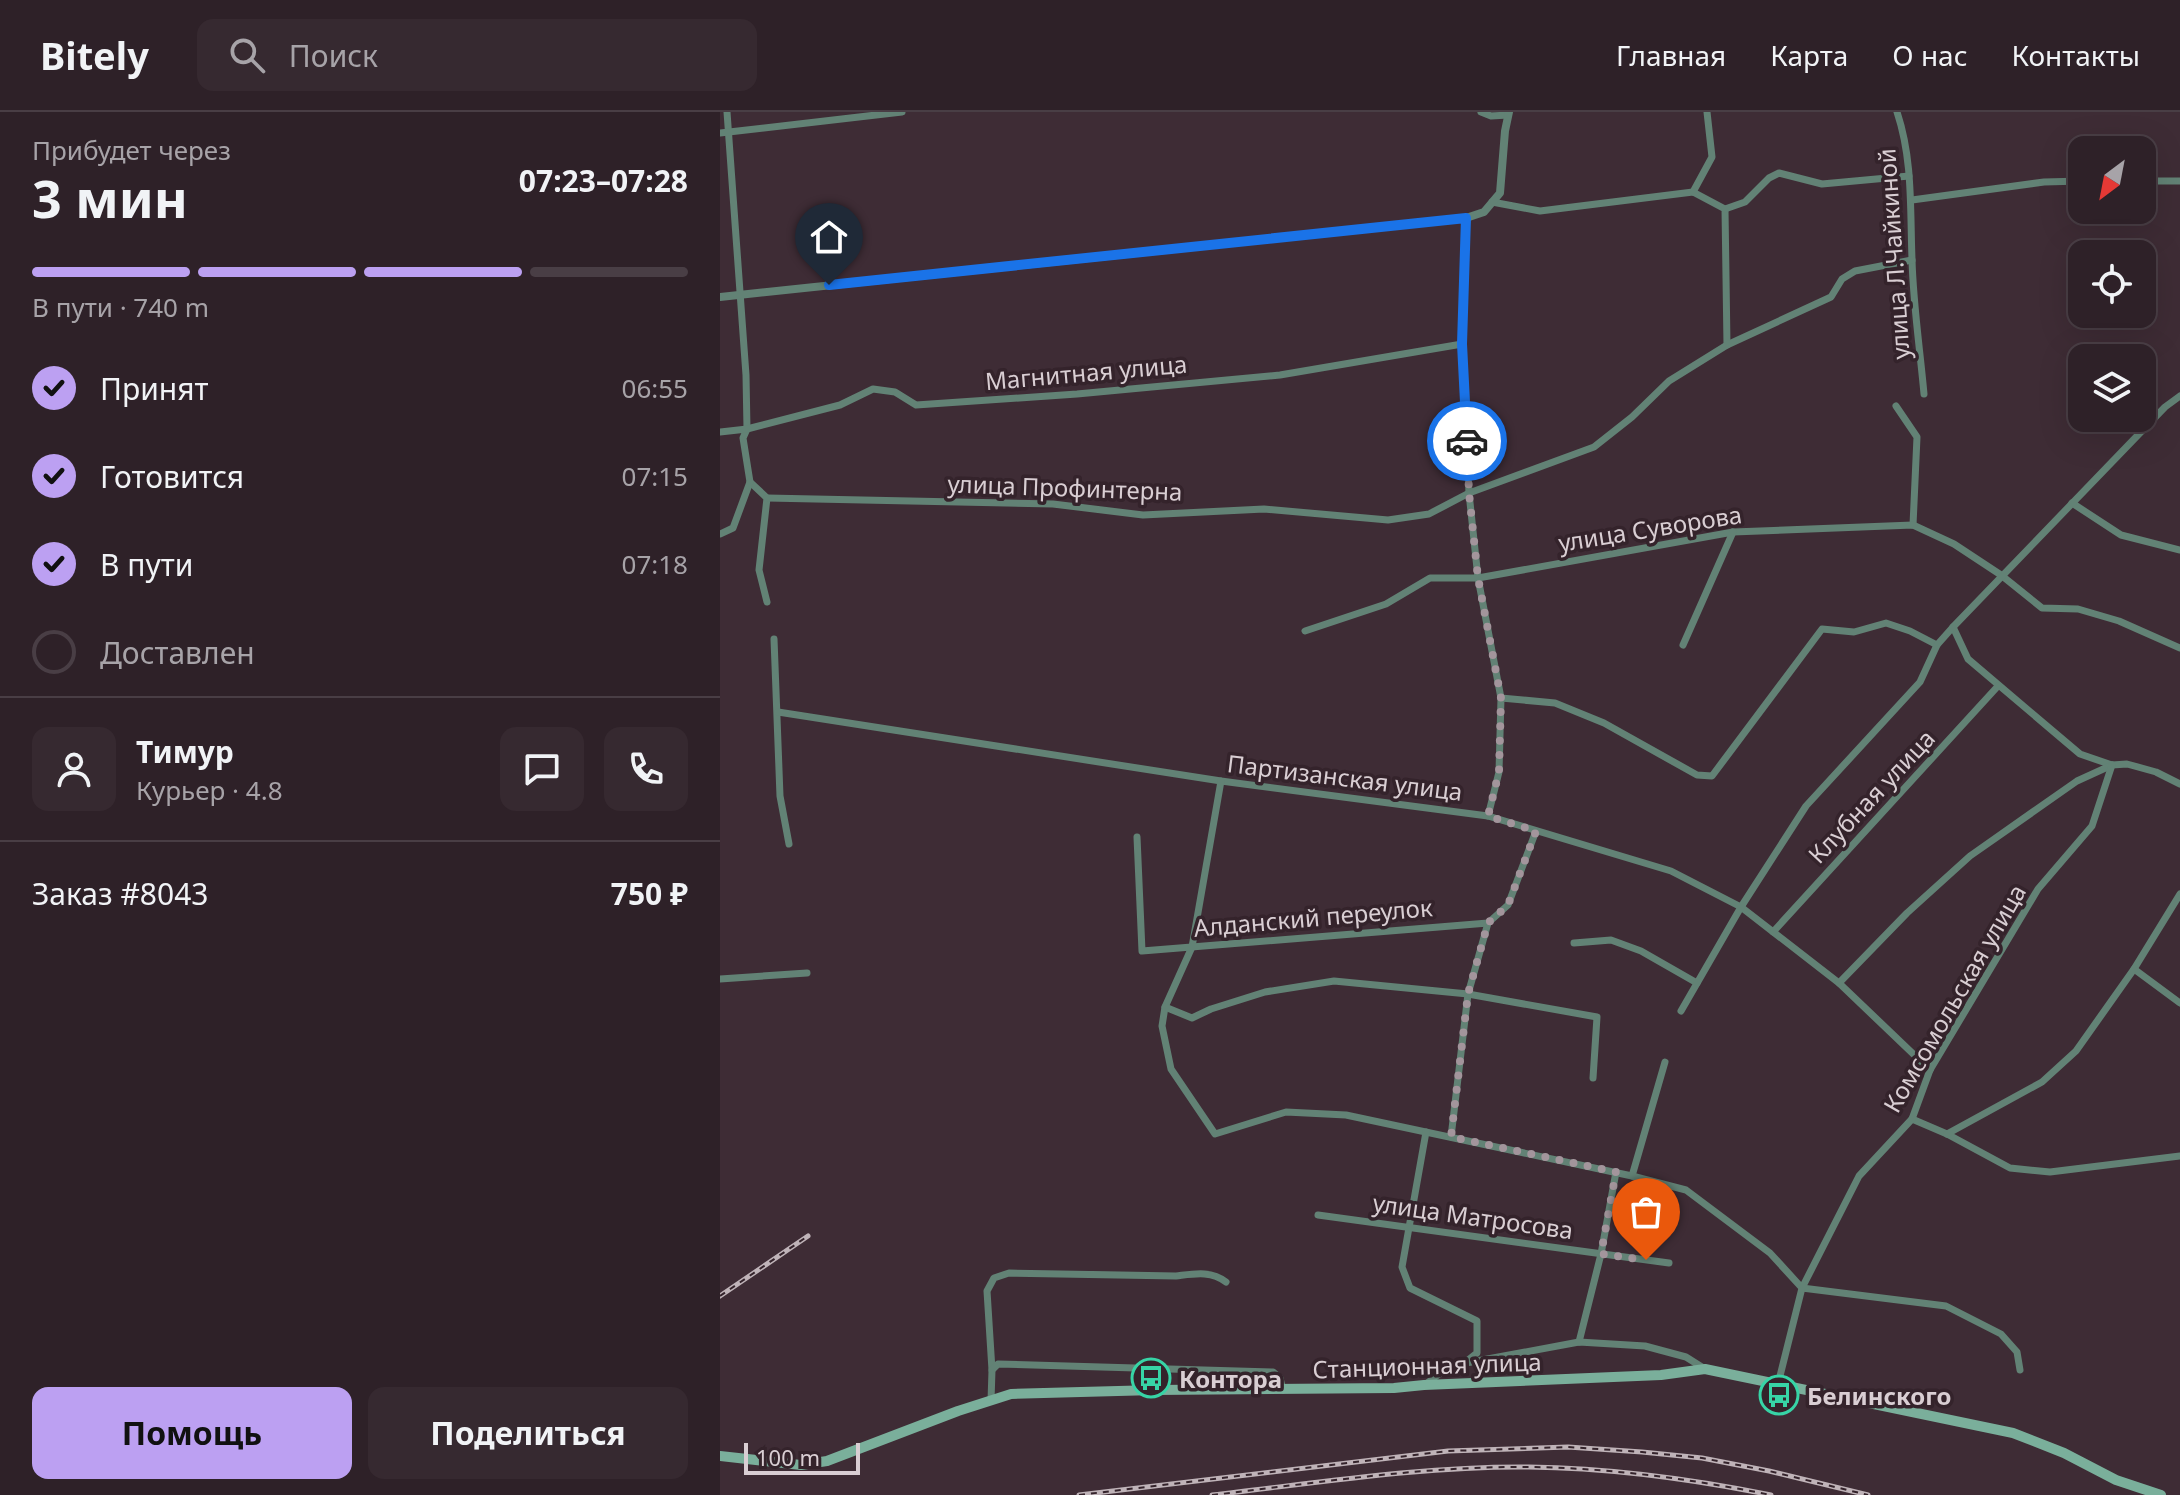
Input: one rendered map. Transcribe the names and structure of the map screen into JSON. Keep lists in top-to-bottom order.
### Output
{
  "streets": {
    "main road": ["Станционная улица"],
    "street": [
      "улица Л.Чайкиной",
      "Магнитная улица",
      "улица Профинтерна",
      "улица Суворова",
      "Партизанская улица",
      "Клубная улица",
      "Алданский переулок",
      "Комсомольская улица",
      "улица Матросова"
    ]
  },
  "crossings": [
    ["улица Л.Чайкиной", "улица Профинтерна"],
    ["Партизанская улица", "Клубная улица"],
    ["Партизанская улица", "Комсомольская улица"]
  ],
  "places": {
    "bus stop": ["Контора", "Белинского"]
  },
  "scale_bar": "100 m",
  "north": "bottom left",
  "page": {
    "header": "Bitely",
    "search": "Поиск",
    "nav": [
      "Главная",
      "Карта",
      "О нас",
      "Контакты"
    ],
    "heading": ["3 мин", "Прибудет через", "07:23–07:28"],
    "panel": [
      "Тимур",
      "Курьер · 4.8",
      "Заказ #8043",
      "750 ₽"
    ],
    "bar": "В пути · 740 m",
    "list": [
      ["Принят", "06:55"],
      ["Готовится", "07:15"],
      ["В пути", "07:18"],
      "Доставлен"
    ],
    "buttons": ["Помощь", "Поделиться"],
    "scale": "100 m"
  }
}
